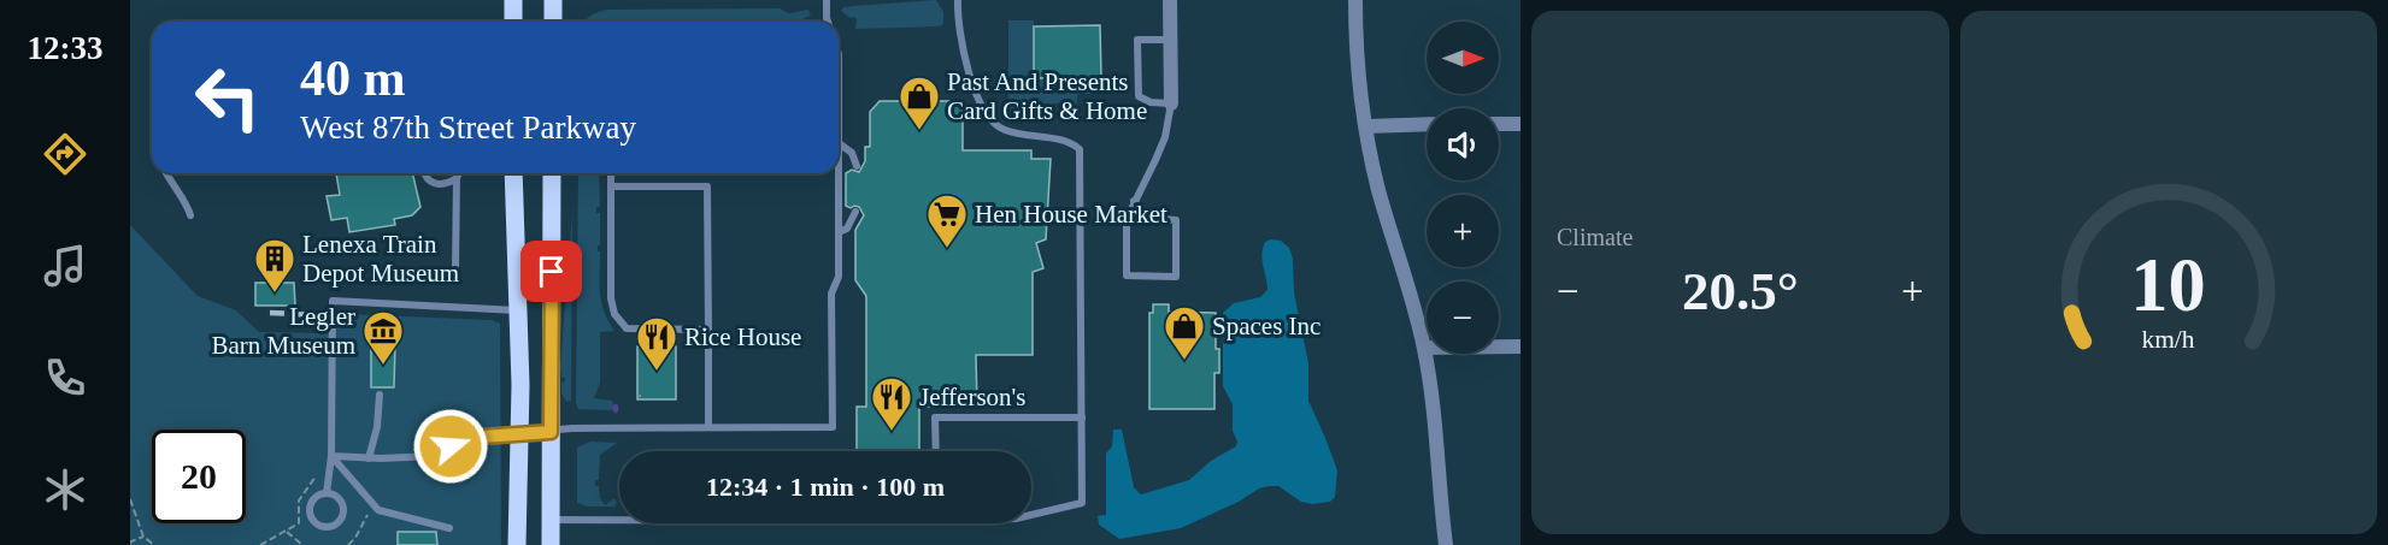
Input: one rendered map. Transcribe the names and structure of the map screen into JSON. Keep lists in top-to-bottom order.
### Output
{
  "places": {
    "shop": ["Past And Presents Card Gifts & Home", "Spaces Inc"],
    "supermarket": ["Hen House Market"],
    "building": ["Lenexa Train Depot Museum"],
    "museum": ["Legler Barn Museum"],
    "restaurant": ["Rice House", "Jefferson's"]
  },
  "north": "right",
  "page": {
    "tabs": "12:33",
    "tile": "Climate",
    "map_buttons": ["+", "−"],
    "turn": ["40 m", "West 87th Street Parkway"],
    "heat": ["−", "20.5°", "+"],
    "limit": "20",
    "trip": "12:34 · 1 min · 100 m",
    "gauge": ["10", "km/h"]
  }
}
